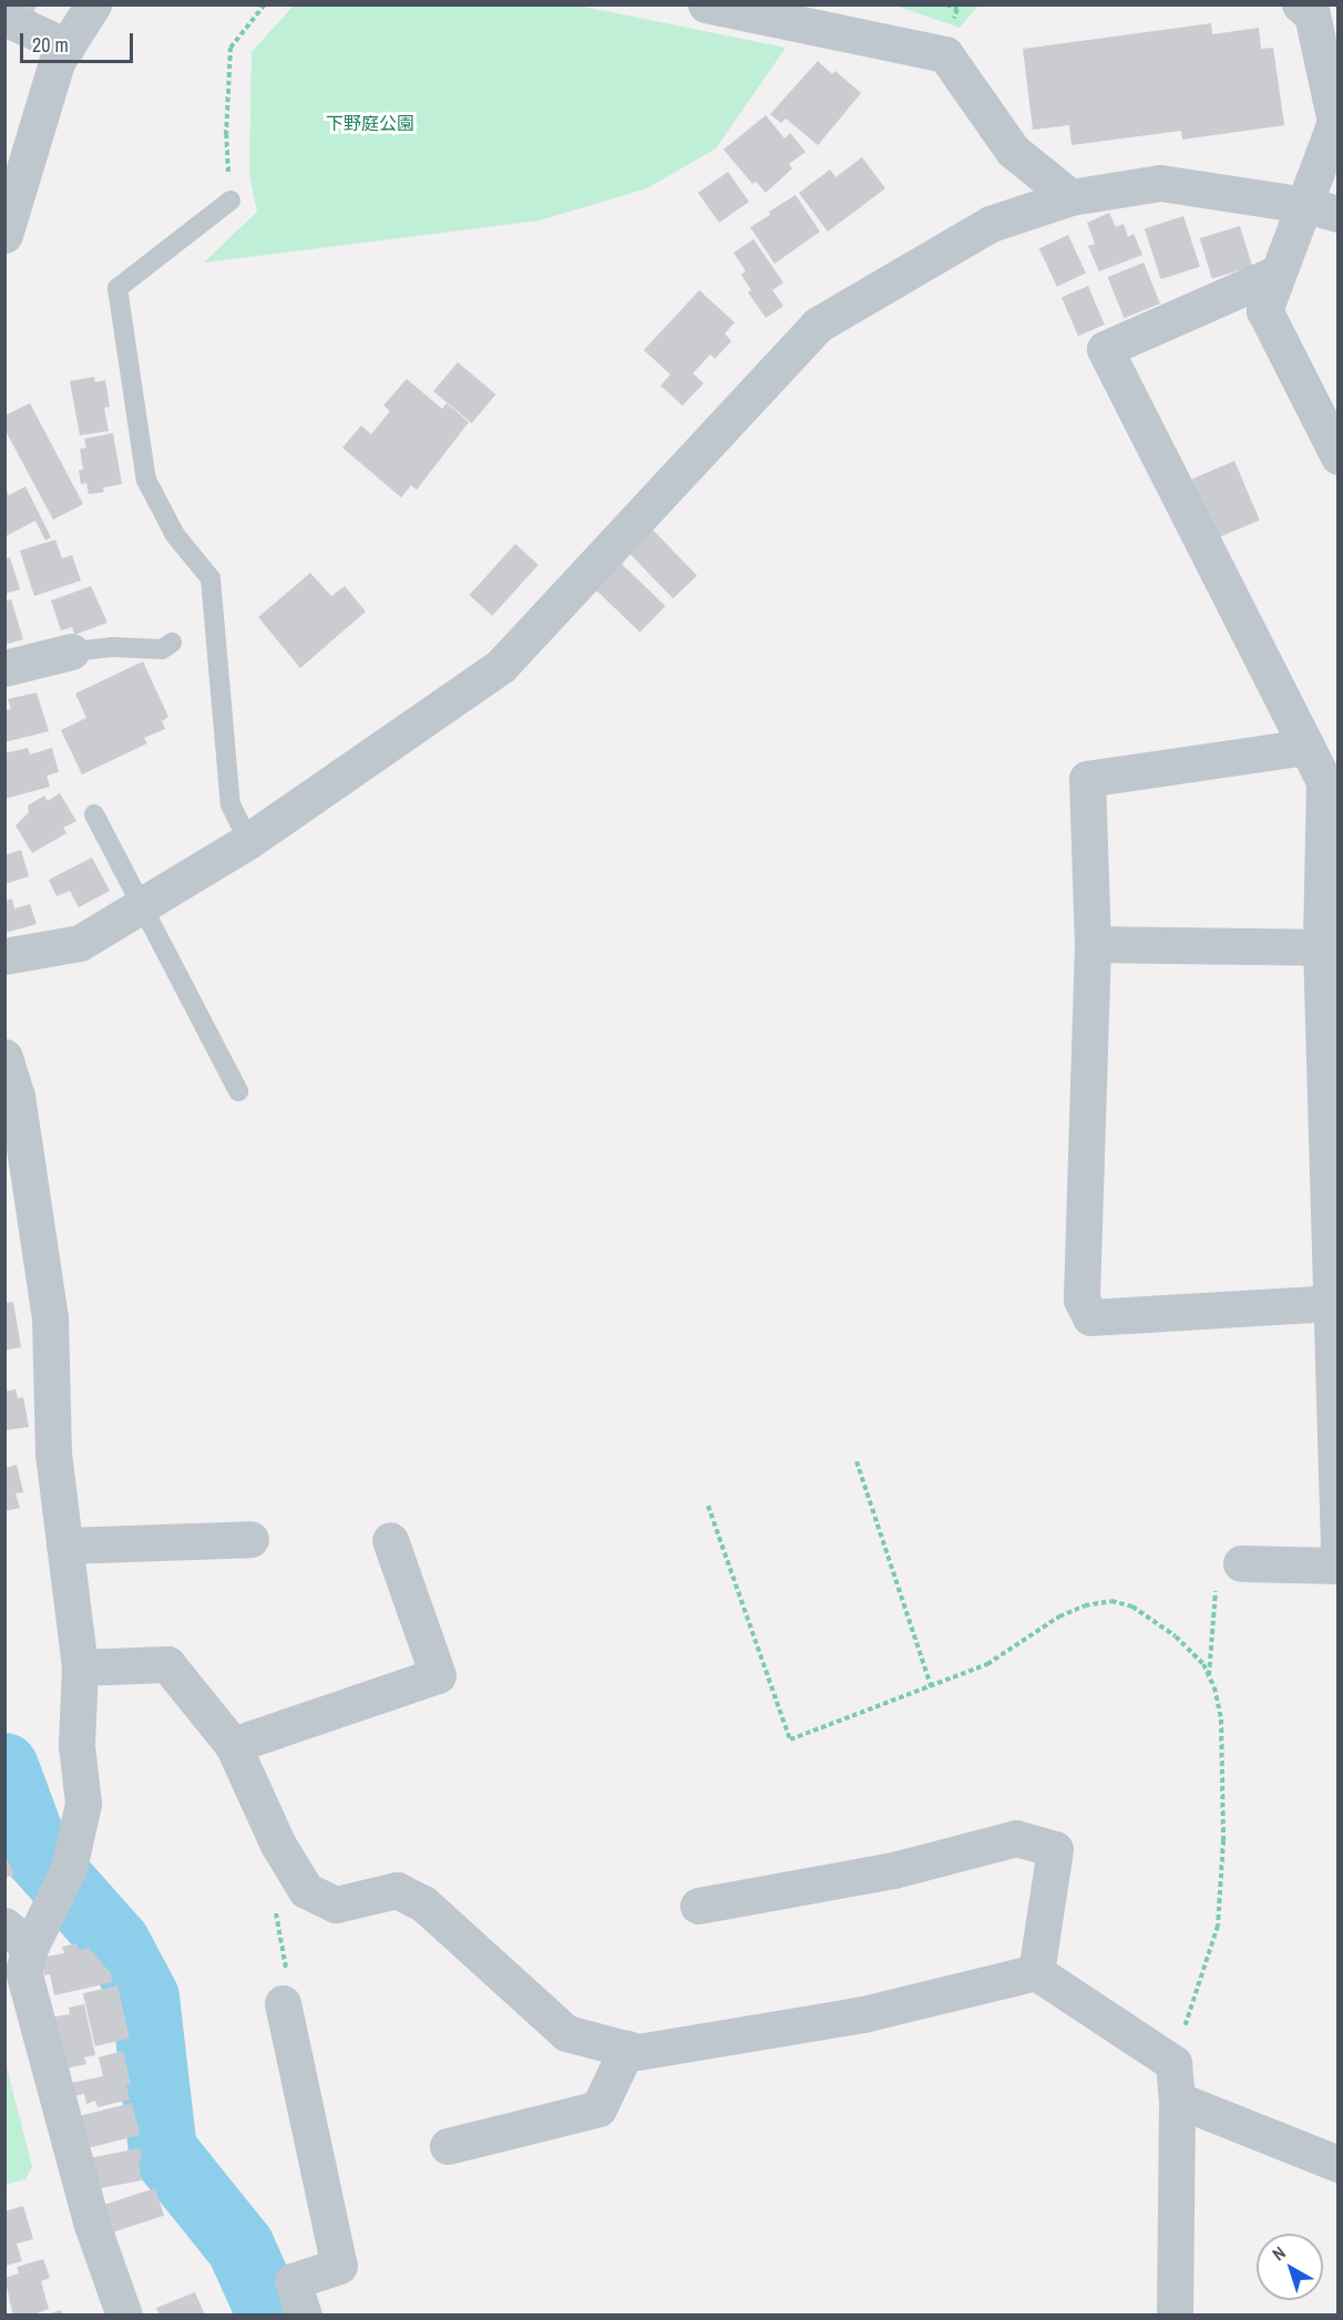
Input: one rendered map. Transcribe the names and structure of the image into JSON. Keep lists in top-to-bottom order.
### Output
{
  "parks": ["下野庭公園"],
  "scale_bar": "20 m",
  "north": "top left"
}
